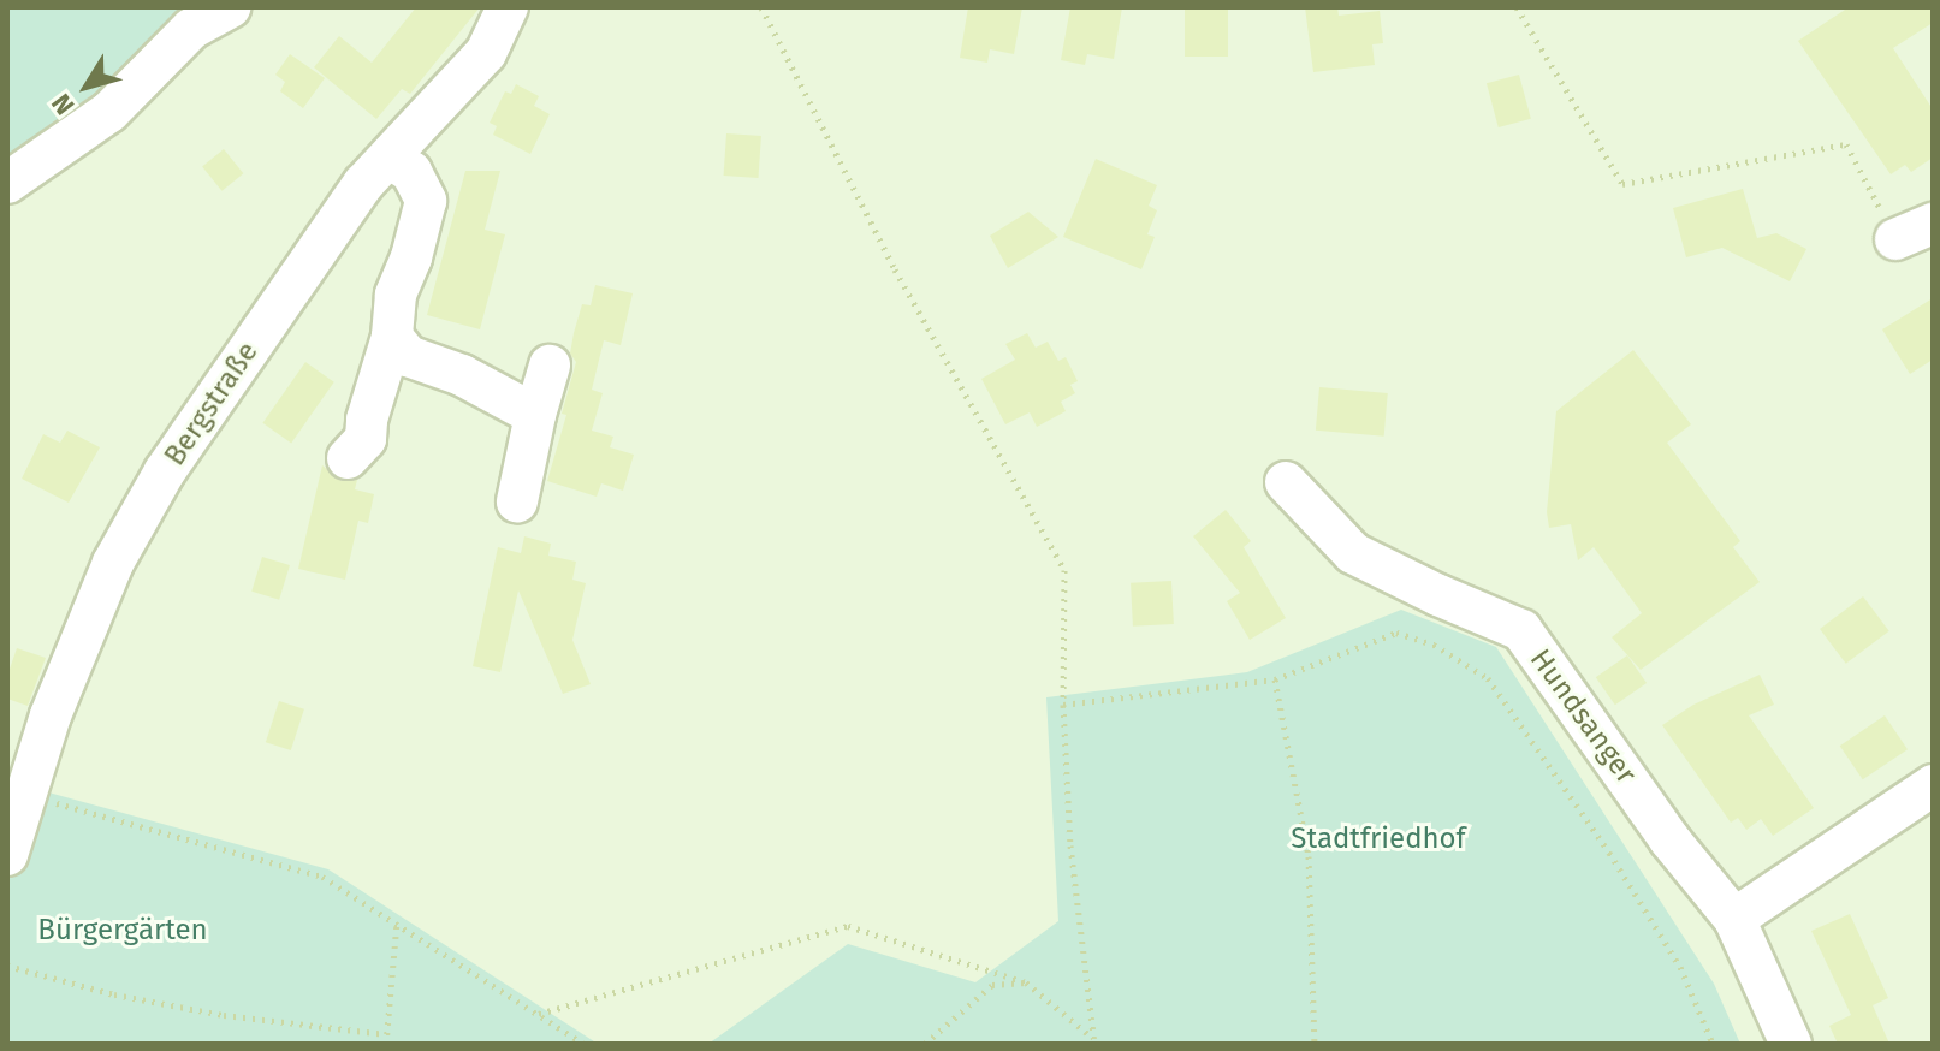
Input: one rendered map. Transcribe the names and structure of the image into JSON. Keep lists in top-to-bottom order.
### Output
{
  "streets": {
    "street": ["Bergstraße", "Hundsanger"]
  },
  "parks": ["Stadtfriedhof", "Bürgergärten"],
  "north": "bottom left"
}
